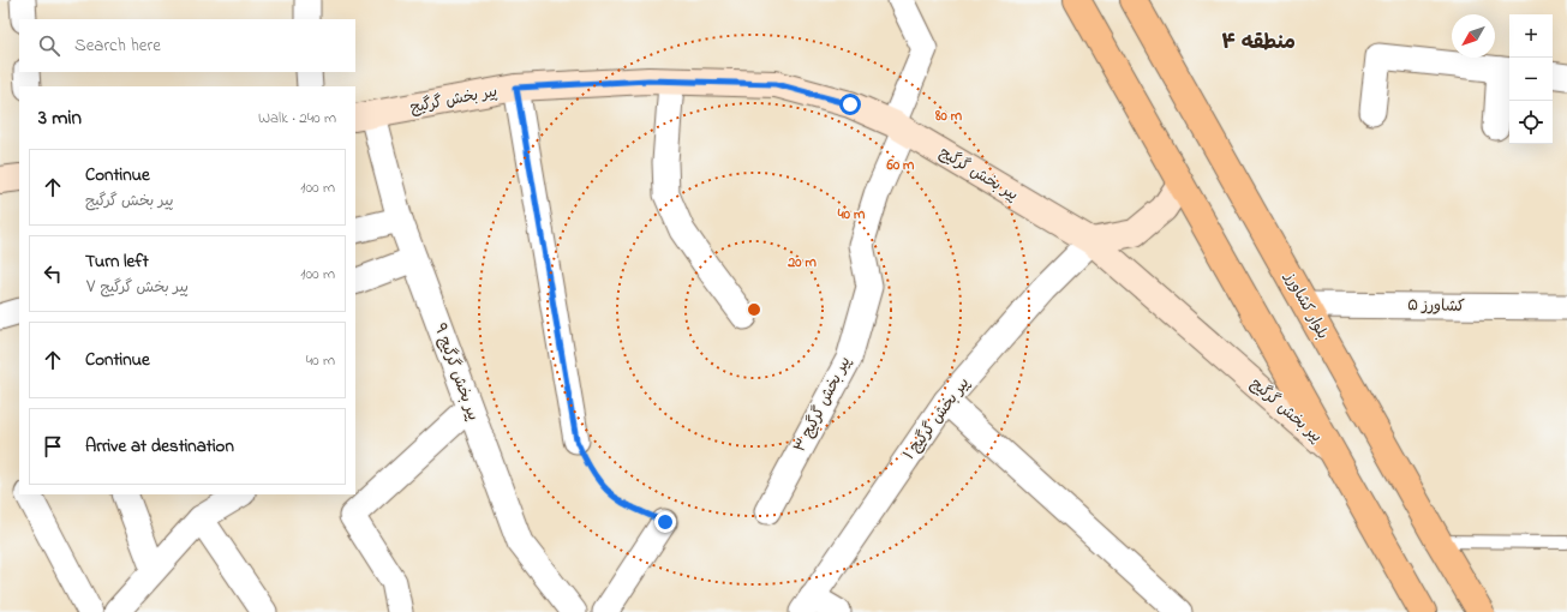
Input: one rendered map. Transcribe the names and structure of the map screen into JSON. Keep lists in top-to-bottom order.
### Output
{
  "streets": {
    "main road": ["بلوار کشاورز"],
    "street": [
      "پیر بخش گرگیج",
      "کشاورز ۵",
      "پیر بخش گرگیج ۹",
      "پیر بخش گرگیج ۳",
      "پیر بخش گرگیج ۱"
    ]
  },
  "crossings": [
    ["پیر بخش گرگیج", "پیر بخش گرگیج ۹"],
    ["پیر بخش گرگیج", "پیر بخش گرگیج ۳"],
    ["پیر بخش گرگیج", "پیر بخش گرگیج ۱"],
    ["بلوار کشاورز", "کشاورز ۵"]
  ],
  "districts": ["منطقه ۴"],
  "north": "bottom left",
  "page": {
    "map_buttons": ["+", "−"],
    "search": "Search here",
    "heading": ["3 min", "Walk · 240 m"],
    "list": [
      ["Continue", "پیر بخش گرگیج", "100 m"],
      ["Turn left", "پیر بخش گرگیج ۷", "100 m"],
      ["Continue", "40 m"],
      "Arrive at destination"
    ]
  },
  "rings": [
    "80 m",
    "60 m",
    "40 m",
    "20 m"
  ]
}
